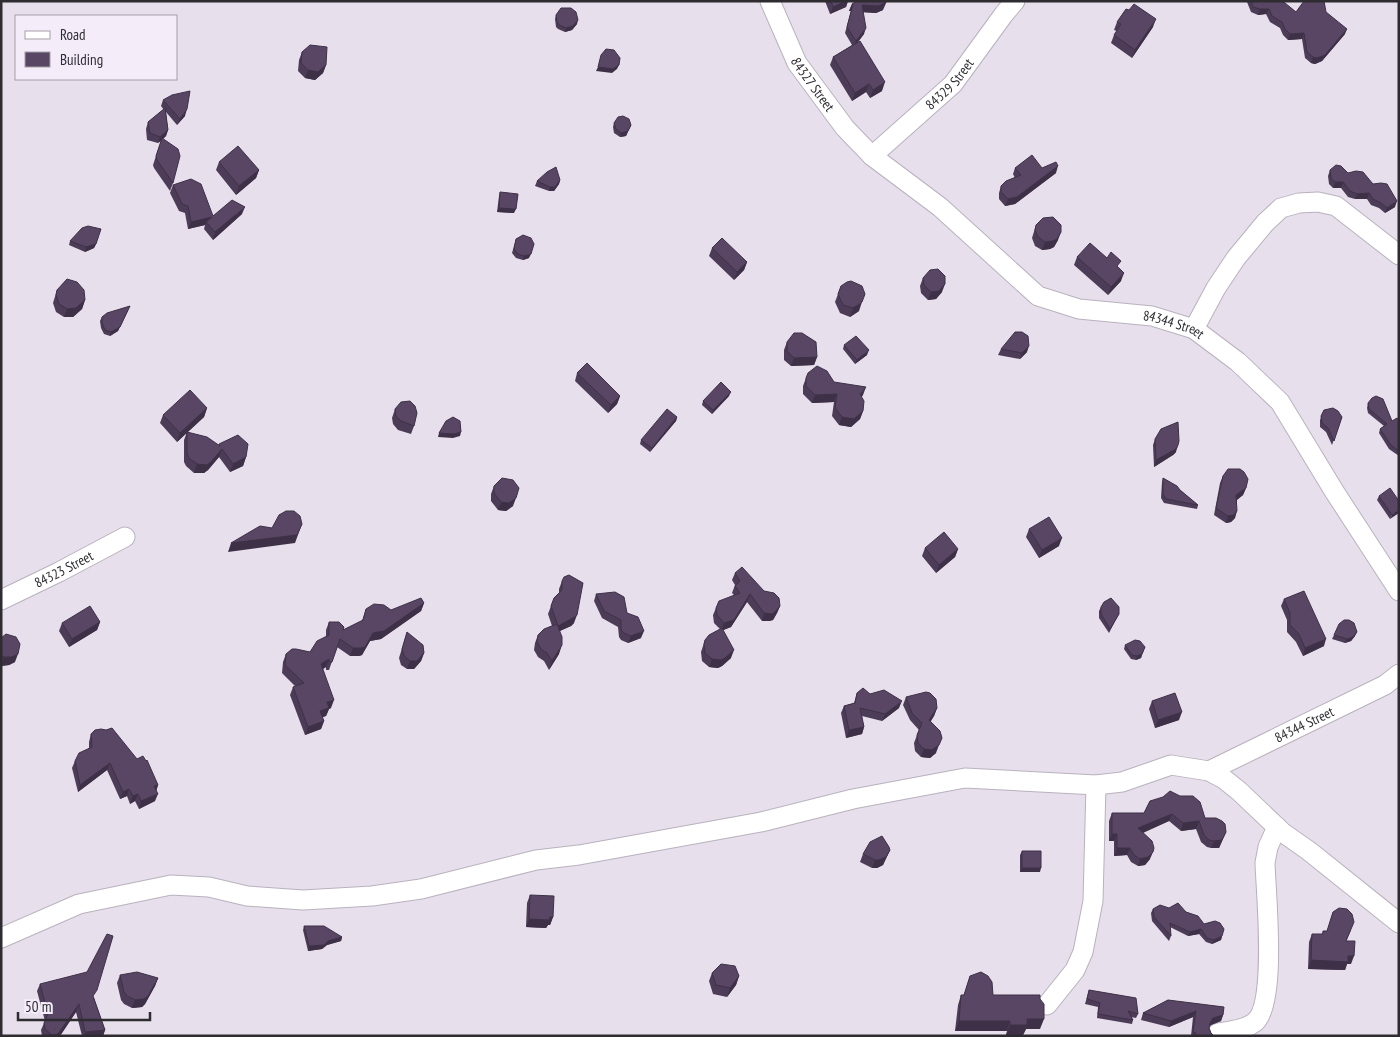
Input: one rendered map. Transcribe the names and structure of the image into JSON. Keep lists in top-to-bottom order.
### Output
{
  "streets": {
    "street": [
      "84327 Street",
      "84329 Street",
      "84344 Street",
      "84323 Street"
    ]
  },
  "crossings": [
    ["84327 Street", "84329 Street"],
    ["84327 Street", "84344 Street"],
    ["84329 Street", "84344 Street"]
  ],
  "legend": ["Road", "Building"],
  "scale_bar": "50 m"
}
